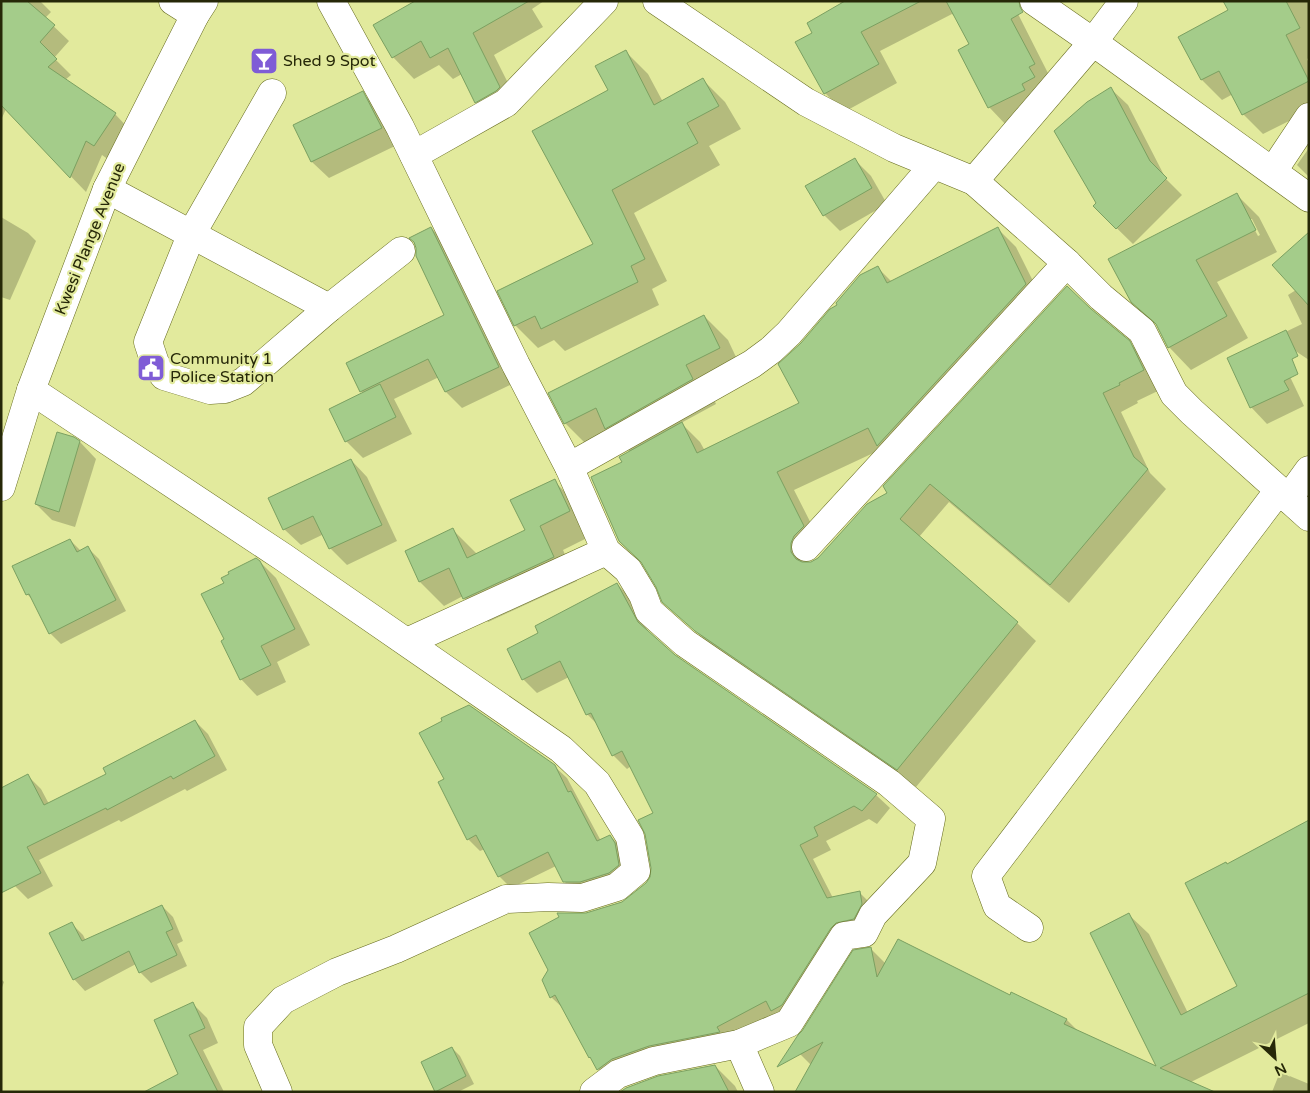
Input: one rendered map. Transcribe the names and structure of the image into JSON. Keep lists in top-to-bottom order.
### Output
{
  "streets": {
    "street": ["Kwesi Plange Avenue"]
  },
  "places": {
    "bar": ["Shed 9 Spot"],
    "public building": ["Community 1 Police Station"]
  },
  "north": "bottom right"
}
